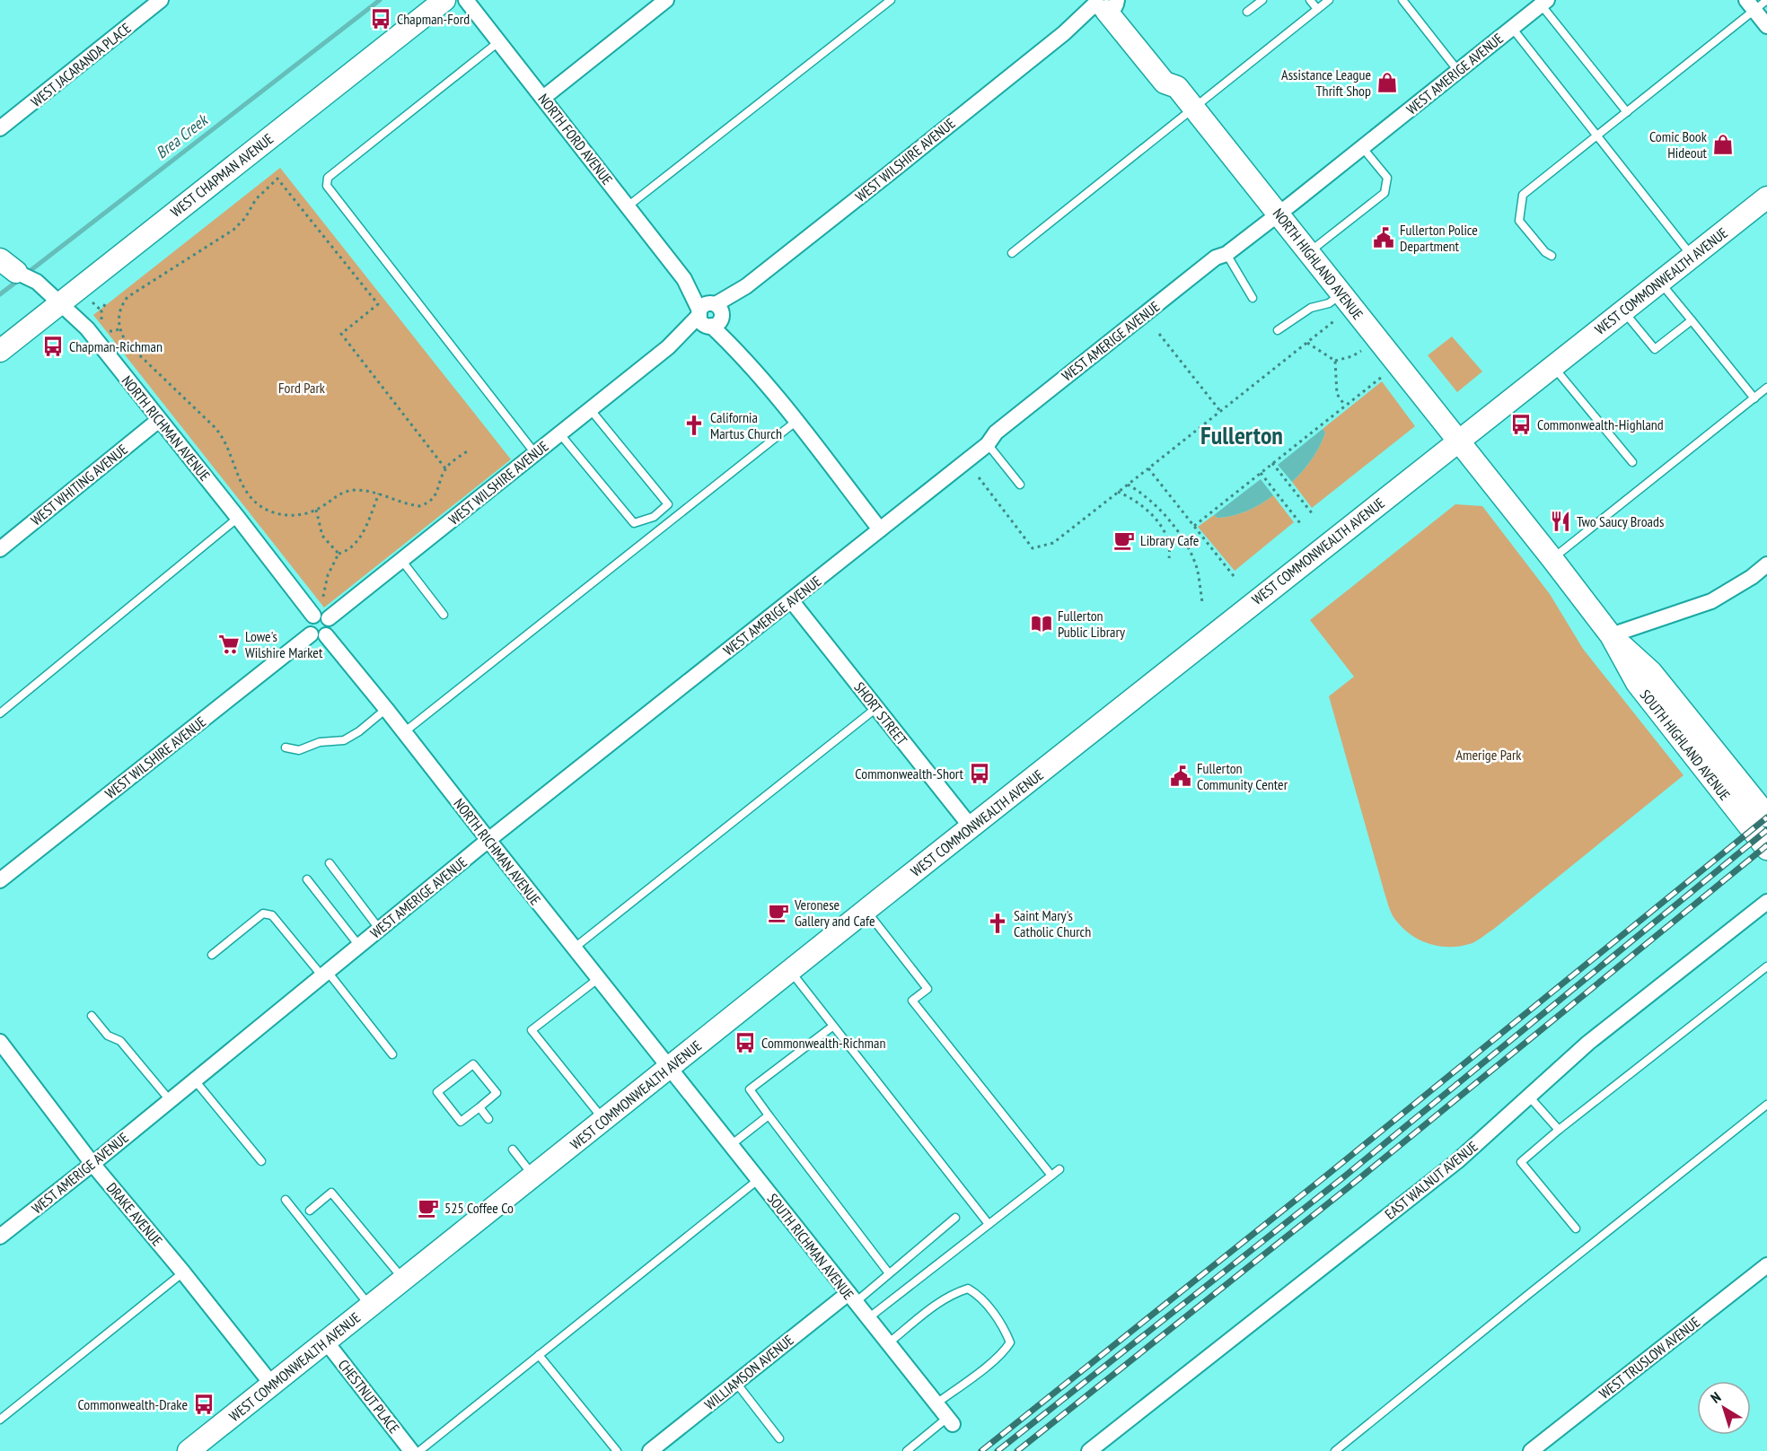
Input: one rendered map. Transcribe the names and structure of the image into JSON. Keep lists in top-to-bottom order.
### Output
{
  "streets": {
    "main road": [
      "WEST CHAPMAN AVENUE",
      "NORTH HIGHLAND AVENUE",
      "WEST COMMONWEALTH AVENUE",
      "SOUTH HIGHLAND AVENUE"
    ],
    "street": [
      "WEST JACARANDA PLACE",
      "WEST AMERIGE AVENUE",
      "NORTH FORD AVENUE",
      "WEST WILSHIRE AVENUE",
      "NORTH RICHMAN AVENUE",
      "WEST WHITING AVENUE",
      "SHORT STREET",
      "EAST WALNUT AVENUE",
      "DRAKE AVENUE",
      "SOUTH RICHMAN AVENUE",
      "WEST TRUSLOW AVENUE",
      "WILLIAMSON AVENUE",
      "CHESTNUT PLACE"
    ]
  },
  "crossings": [
    ["WEST AMERIGE AVENUE", "NORTH FORD AVENUE"],
    ["WEST AMERIGE AVENUE", "NORTH HIGHLAND AVENUE"],
    ["WEST AMERIGE AVENUE", "NORTH RICHMAN AVENUE"],
    ["WEST AMERIGE AVENUE", "SHORT STREET"],
    ["WEST AMERIGE AVENUE", "DRAKE AVENUE"],
    ["NORTH FORD AVENUE", "WEST WILSHIRE AVENUE"],
    ["WEST WILSHIRE AVENUE", "NORTH HIGHLAND AVENUE"],
    ["WEST WILSHIRE AVENUE", "NORTH RICHMAN AVENUE"],
    ["WEST CHAPMAN AVENUE", "NORTH RICHMAN AVENUE"],
    ["NORTH HIGHLAND AVENUE", "WEST COMMONWEALTH AVENUE"],
    ["NORTH HIGHLAND AVENUE", "SOUTH HIGHLAND AVENUE"],
    ["WEST COMMONWEALTH AVENUE", "NORTH RICHMAN AVENUE"],
    ["WEST COMMONWEALTH AVENUE", "SHORT STREET"],
    ["WEST COMMONWEALTH AVENUE", "SOUTH HIGHLAND AVENUE"],
    ["WEST COMMONWEALTH AVENUE", "DRAKE AVENUE"],
    ["WEST COMMONWEALTH AVENUE", "SOUTH RICHMAN AVENUE"],
    ["WEST COMMONWEALTH AVENUE", "CHESTNUT PLACE"],
    ["NORTH RICHMAN AVENUE", "WEST WHITING AVENUE"],
    ["NORTH RICHMAN AVENUE", "SOUTH RICHMAN AVENUE"],
    ["SOUTH RICHMAN AVENUE", "WILLIAMSON AVENUE"]
  ],
  "districts": ["Fullerton"],
  "water": ["Brea Creek"],
  "parks": ["Ford Park", "Amerige Park"],
  "places": {
    "bus stop": [
      "Chapman-Ford",
      "Chapman-Richman",
      "Commonwealth-Highland",
      "Commonwealth-Short",
      "Commonwealth-Richman",
      "Commonwealth-Drake"
    ],
    "shop": ["Assistance League Thrift Shop", "Comic Book Hideout"],
    "public building": ["Fullerton Police Department", "Fullerton Community Center"],
    "church": ["California Martus Church", "Saint Mary's Catholic Church"],
    "restaurant": ["Two Saucy Broads"],
    "cafe": ["Library Cafe", "Veronese Gallery and Cafe", "525 Coffee Co"],
    "library": ["Fullerton Public Library"],
    "supermarket": ["Lowe's Wilshire Market"]
  },
  "north": "top left"
}
